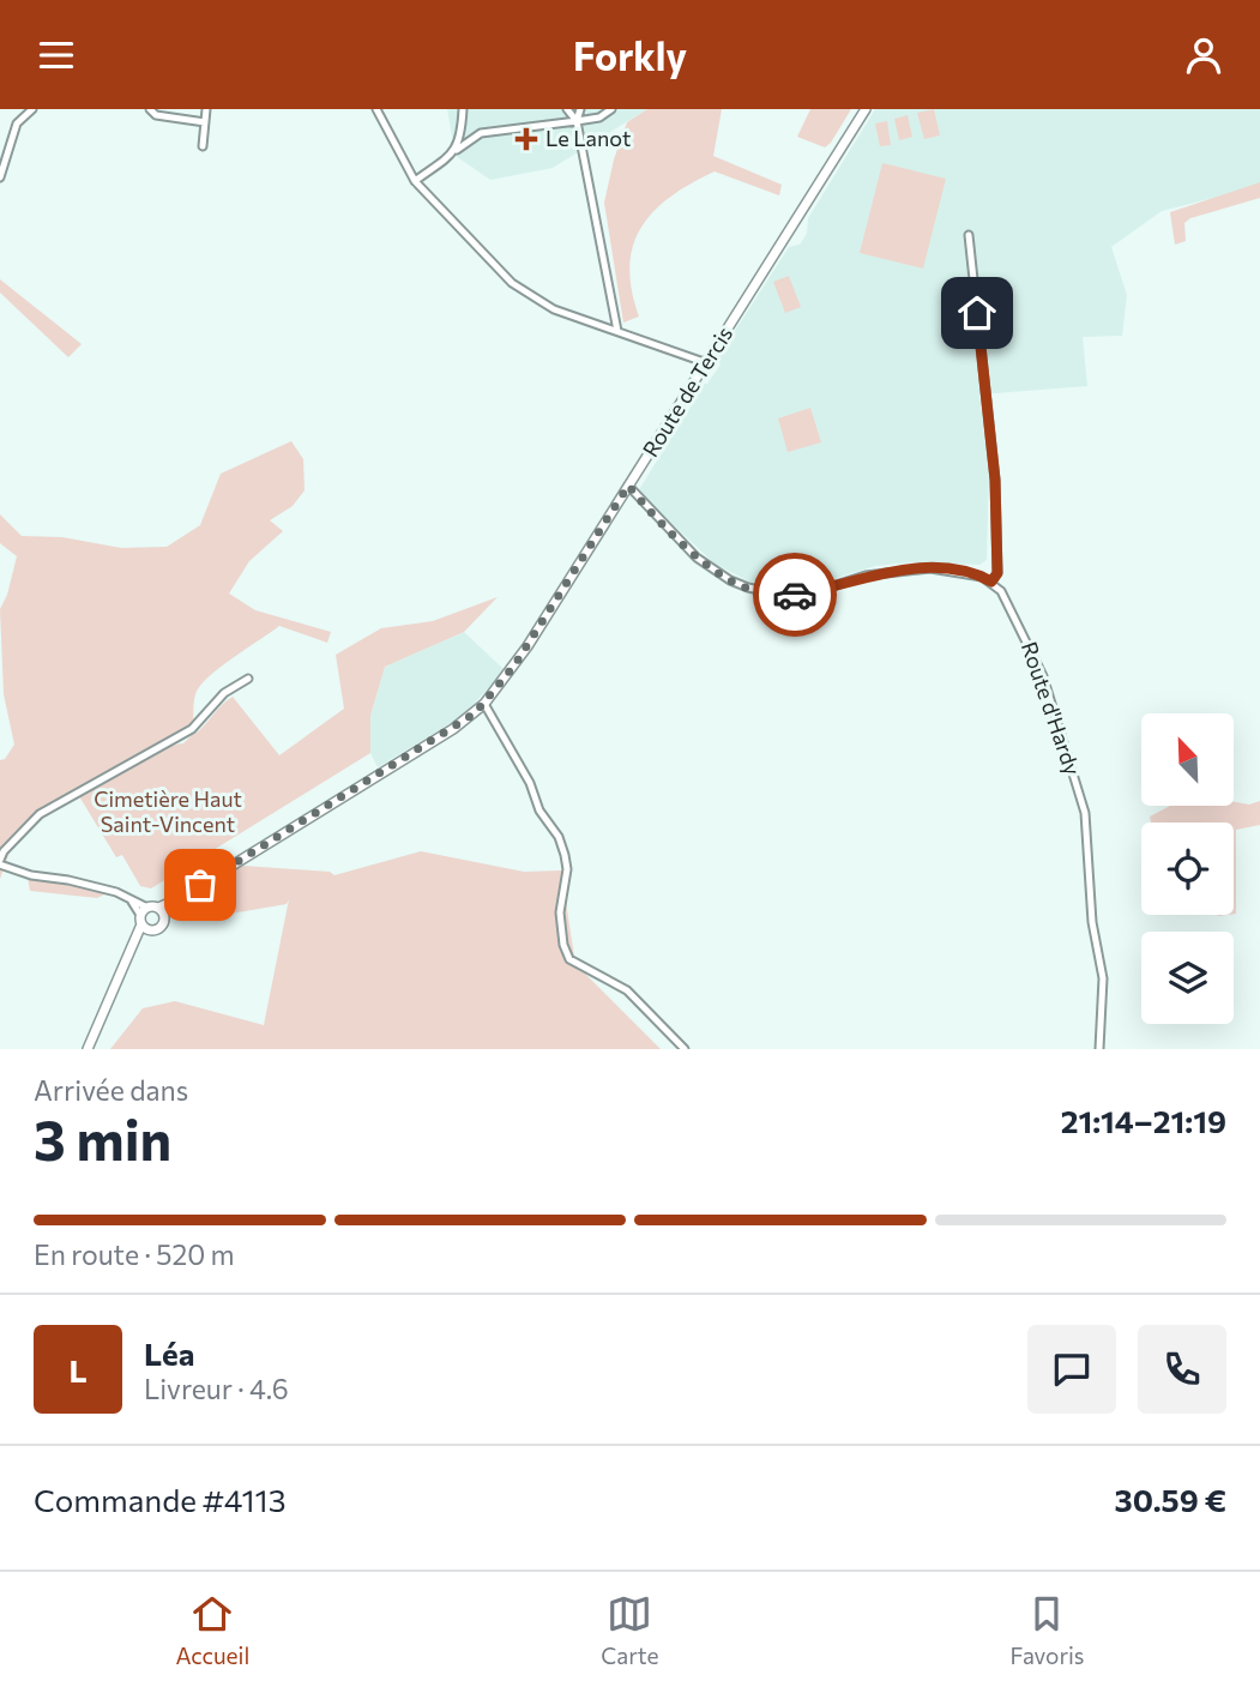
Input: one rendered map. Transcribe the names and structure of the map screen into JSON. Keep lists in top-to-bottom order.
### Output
{
  "streets": {
    "main road": ["Route de Tercis"],
    "street": ["Route d'Hardy"]
  },
  "parks": ["Cimetière Haut Saint-Vincent"],
  "places": {
    "health": ["Le Lanot"]
  },
  "north": "top left",
  "page": {
    "header": "Forkly",
    "heading": ["3 min", "Arrivée dans", "21:14–21:19"],
    "panel": [
      "Léa",
      "Livreur · 4.6",
      "Commande #4113",
      "30.59 €"
    ],
    "bar": "En route · 520 m",
    "round": "L",
    "tabs": ["Accueil", "Carte", "Favoris"]
  }
}
